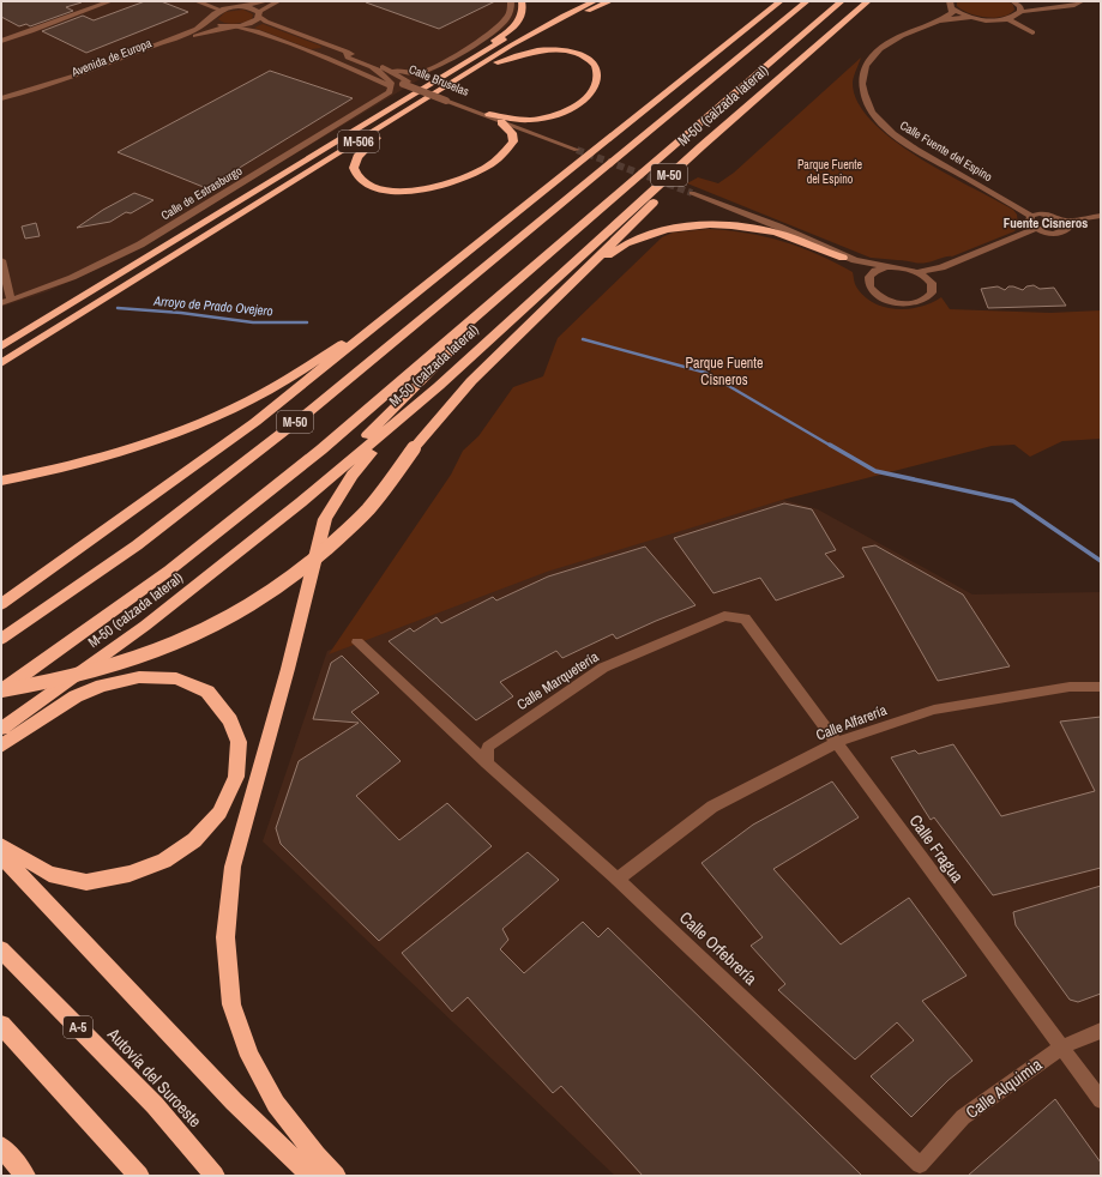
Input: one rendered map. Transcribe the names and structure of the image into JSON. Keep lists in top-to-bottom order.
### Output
{
  "streets": {
    "highway": [
      "M-50 (calzada lateral)",
      "M-506",
      "M-50",
      "A-5",
      "Autovía del Suroeste"
    ],
    "street": [
      "Avenida de Europa",
      "Calle Bruselas",
      "Calle Fuente del Espino",
      "Calle de Estrasburgo",
      "Calle Marquetería",
      "Calle Alfarería",
      "Calle Fragua",
      "Calle Orfebrería",
      "Calle Alquimia"
    ]
  },
  "crossings": [
    ["Avenida de Europa", "Calle Bruselas"],
    ["Calle Bruselas", "Calle de Estrasburgo"],
    ["M-50 (calzada lateral)", "M-50"],
    ["Calle Marquetería", "Calle Fragua"],
    ["Calle Marquetería", "Calle Orfebrería"],
    ["Calle Alfarería", "Calle Fragua"],
    ["Calle Alfarería", "Calle Orfebrería"],
    ["Calle Fragua", "Calle Alquimia"],
    ["Calle Orfebrería", "Calle Alquimia"]
  ],
  "districts": ["Fuente Cisneros"],
  "water": ["Arroyo de Prado Ovejero"],
  "parks": ["Parque Fuente del Espino", "Parque Fuente Cisneros"]
}
